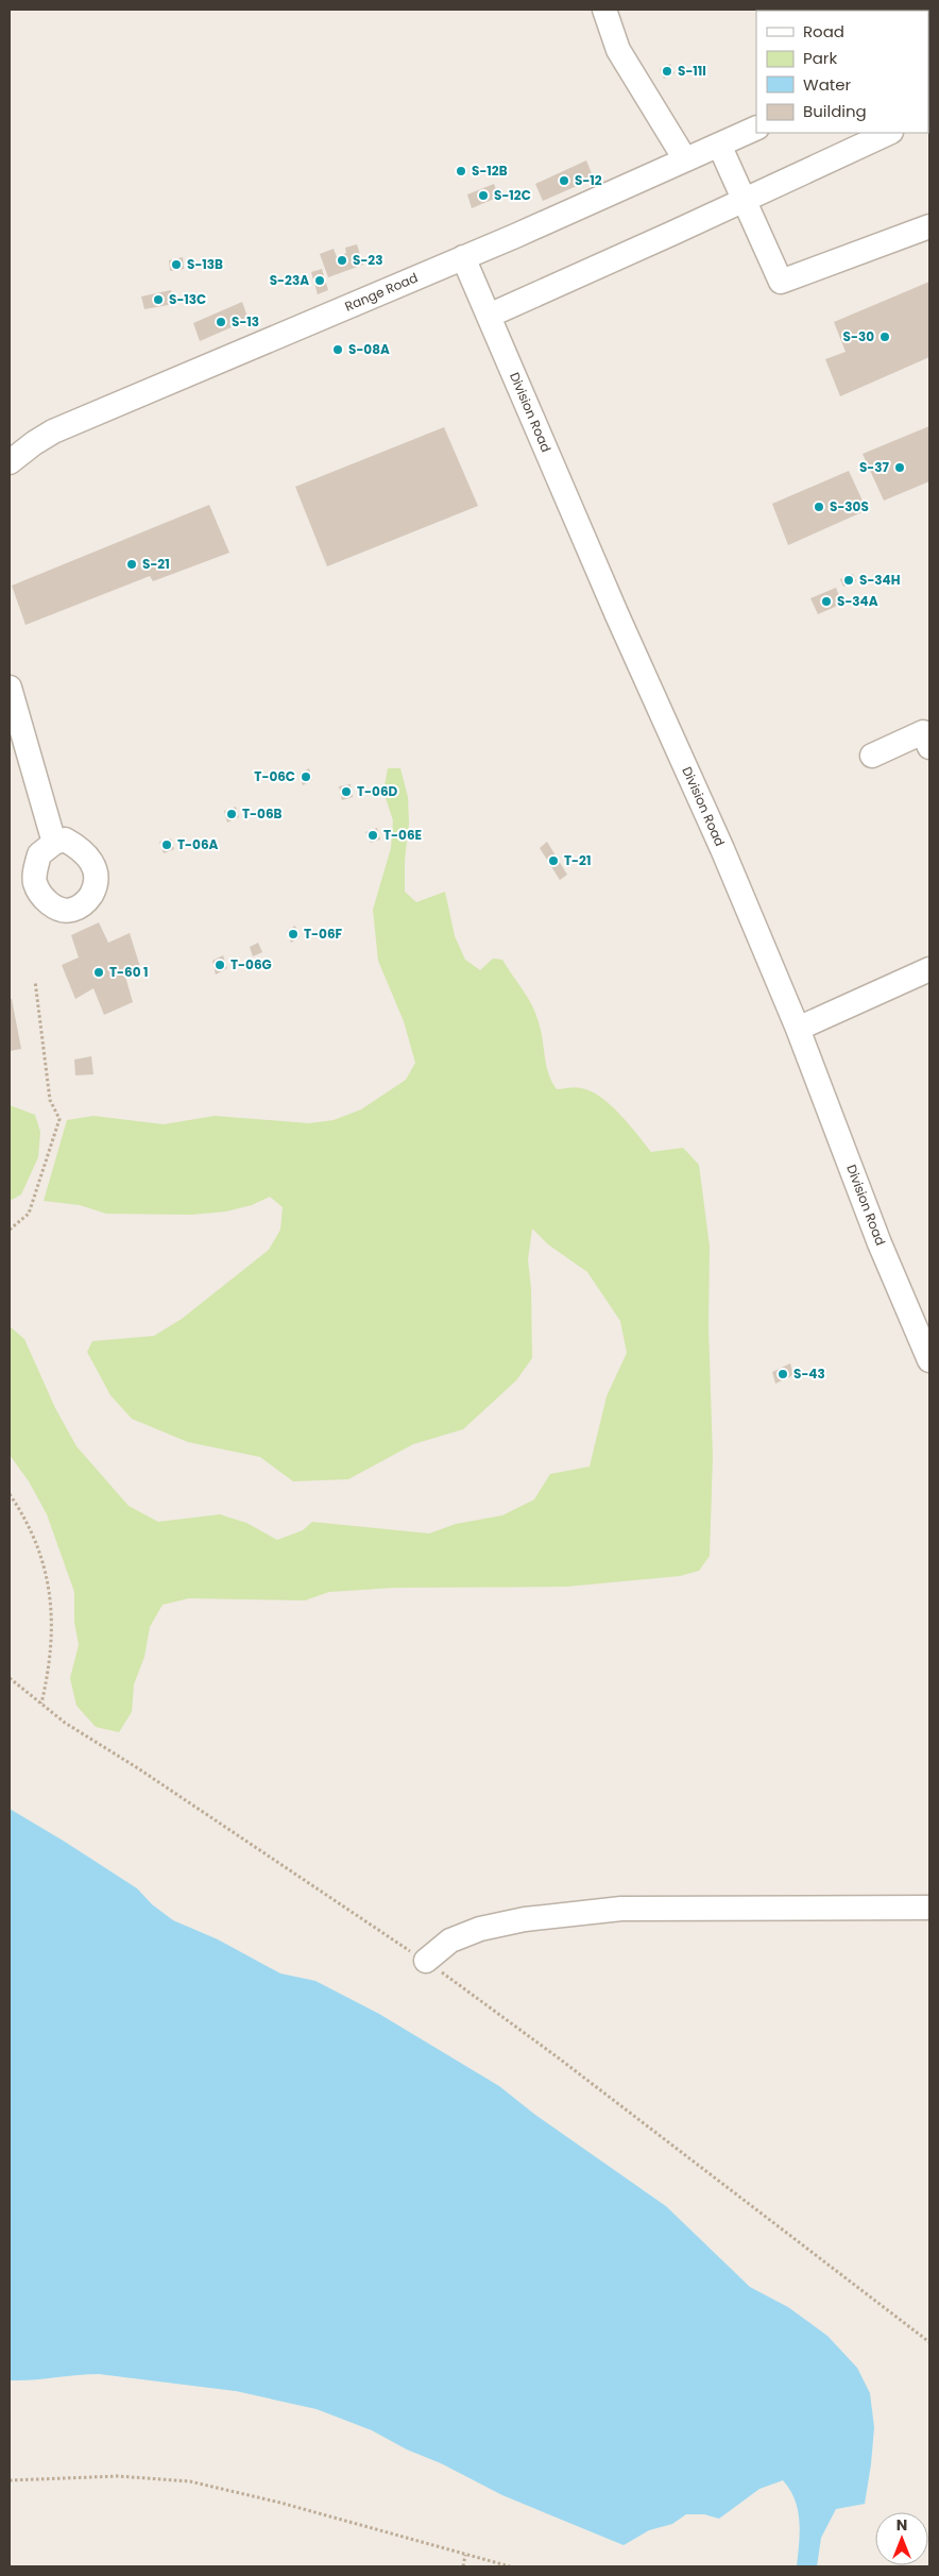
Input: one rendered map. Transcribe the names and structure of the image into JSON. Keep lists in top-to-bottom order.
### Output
{
  "streets": {
    "street": ["Range Road", "Division Road"]
  },
  "crossings": [
    ["Range Road", "Division Road"]
  ],
  "places": [
    "S-11I",
    "S-12B",
    "S-12",
    "S-12C",
    "S-23",
    "S-13B",
    "S-23A",
    "S-13C",
    "S-13",
    "S-30",
    "S-08A",
    "S-37",
    "S-30S",
    "S-21",
    "S-34H",
    "S-34A",
    "T-06C",
    "T-06D",
    "T-06B",
    "T-06E",
    "T-06A",
    "T-21",
    "T-06F",
    "T-06G",
    "T-60 1",
    "S-43"
  ],
  "legend": [
    "Road",
    "Park",
    "Water",
    "Building"
  ],
  "north": "top"
}
